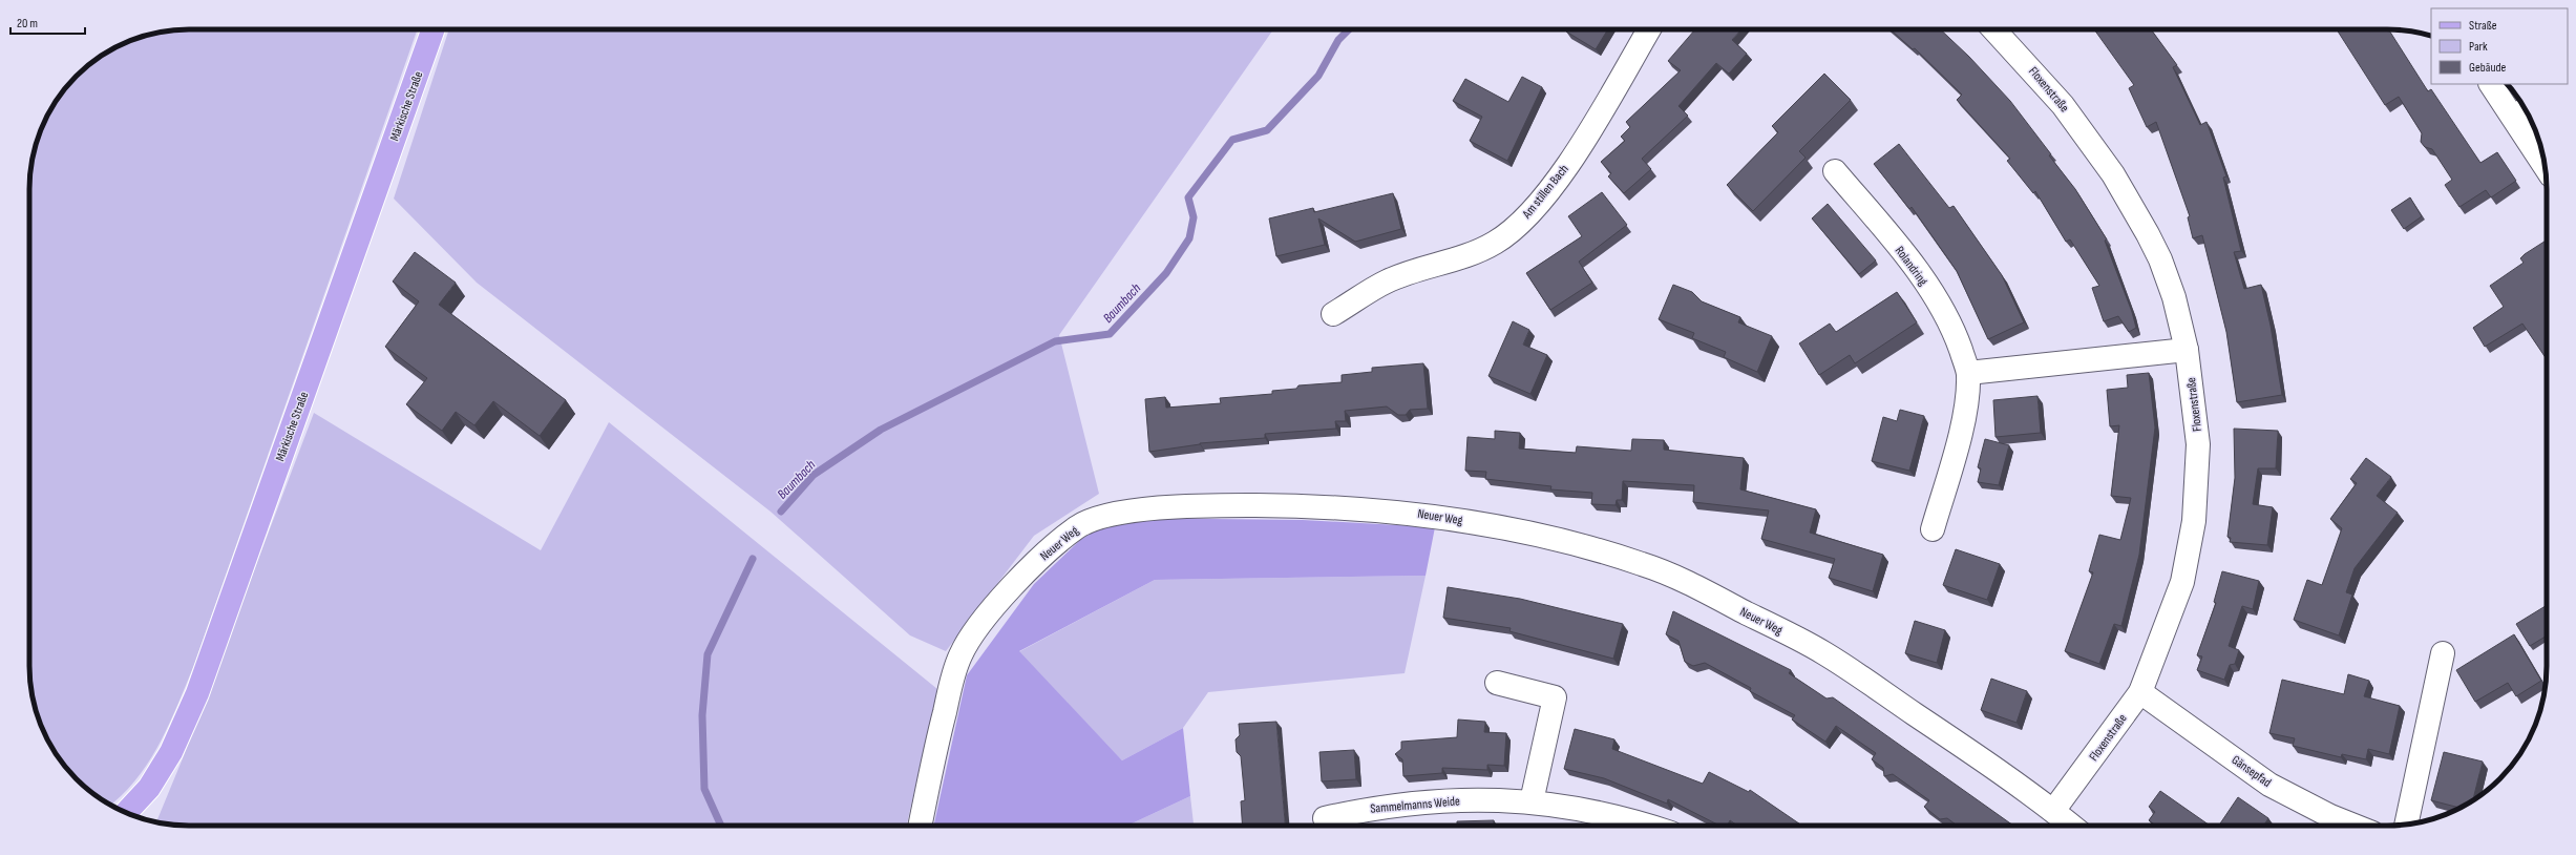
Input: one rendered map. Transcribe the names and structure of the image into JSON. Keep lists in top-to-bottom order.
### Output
{
  "streets": {
    "main road": ["Märkische Straße"],
    "street": [
      "Floxenstraße",
      "Am stillen Bach",
      "Rolandring",
      "Neuer Weg",
      "Gänsepfad",
      "Sammelmanns Weide"
    ]
  },
  "crossings": [
    ["Floxenstraße", "Neuer Weg"],
    ["Floxenstraße", "Gänsepfad"]
  ],
  "water": ["Baumbach"],
  "legend": ["Straße", "Park", "Gebäude"],
  "scale_bar": "20 m"
}
